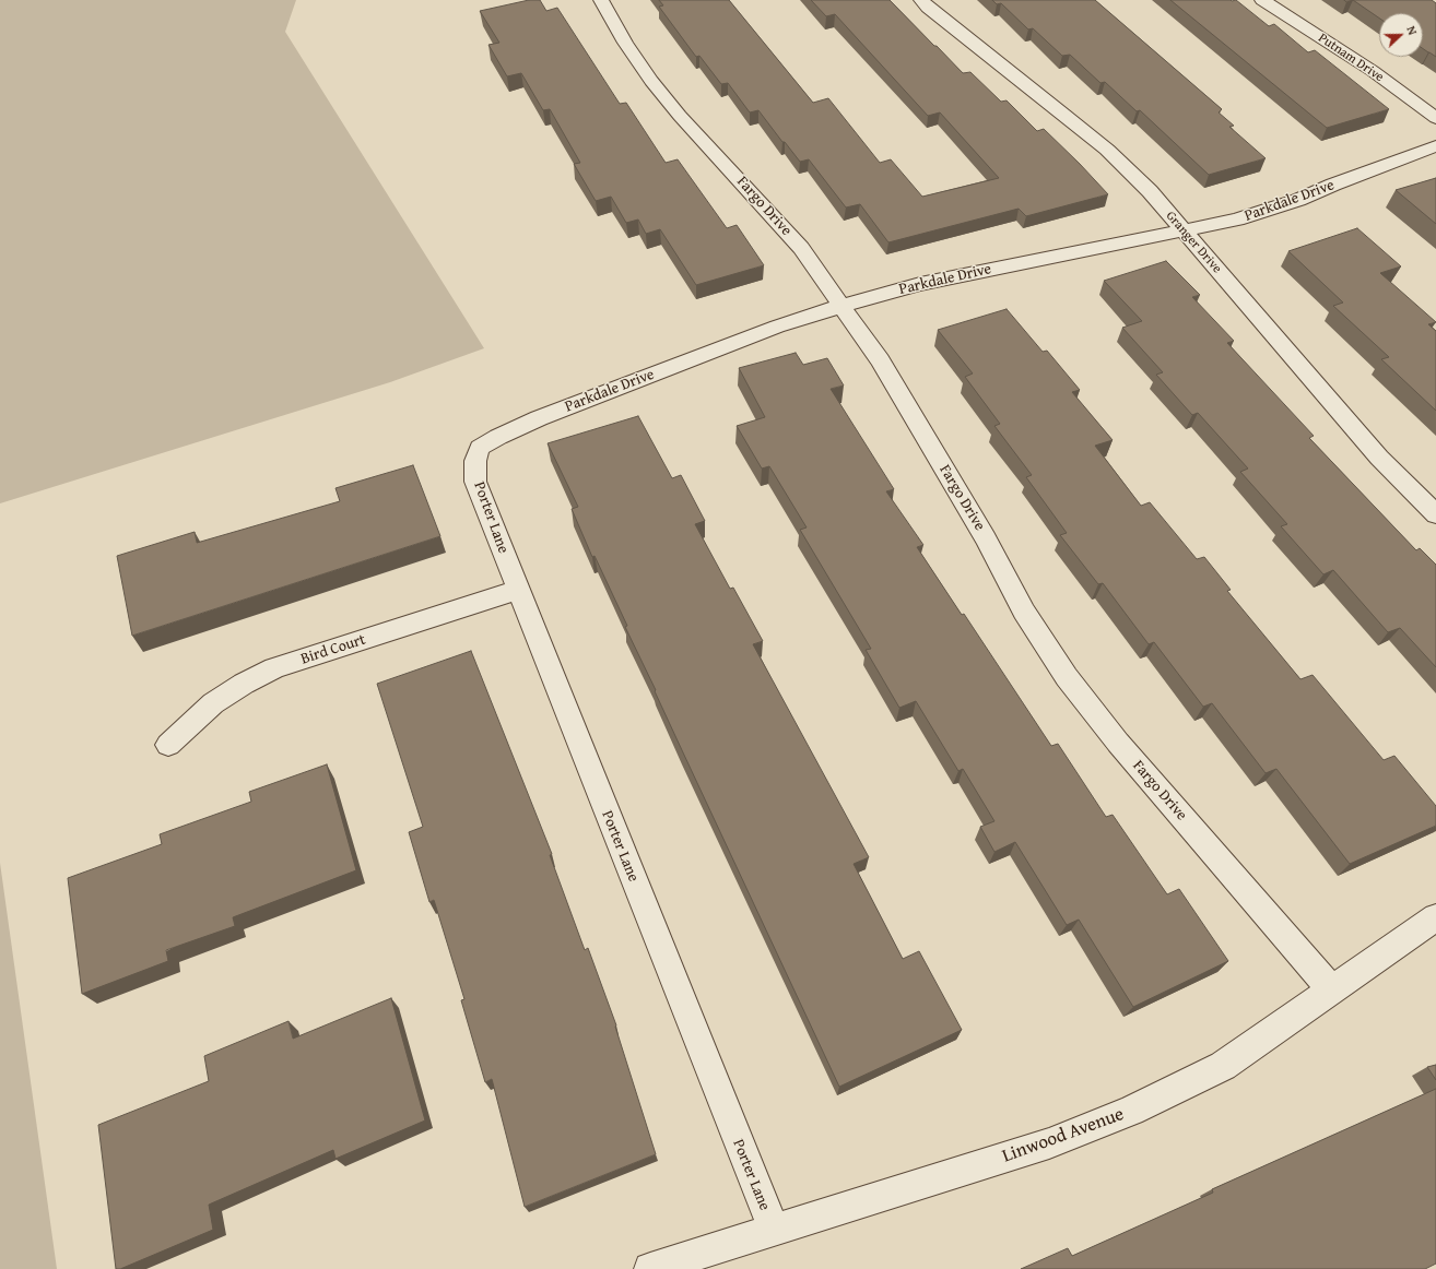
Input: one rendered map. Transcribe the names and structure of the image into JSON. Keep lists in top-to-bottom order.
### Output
{
  "streets": {
    "street": [
      "Putnam Drive",
      "Parkdale Drive",
      "Fargo Drive",
      "Granger Drive",
      "Porter Lane",
      "Bird Court",
      "Linwood Avenue"
    ]
  },
  "crossings": [
    ["Parkdale Drive", "Fargo Drive"],
    ["Parkdale Drive", "Granger Drive"],
    ["Parkdale Drive", "Porter Lane"],
    ["Fargo Drive", "Linwood Avenue"],
    ["Porter Lane", "Bird Court"],
    ["Porter Lane", "Linwood Avenue"]
  ],
  "north": "right"
}
